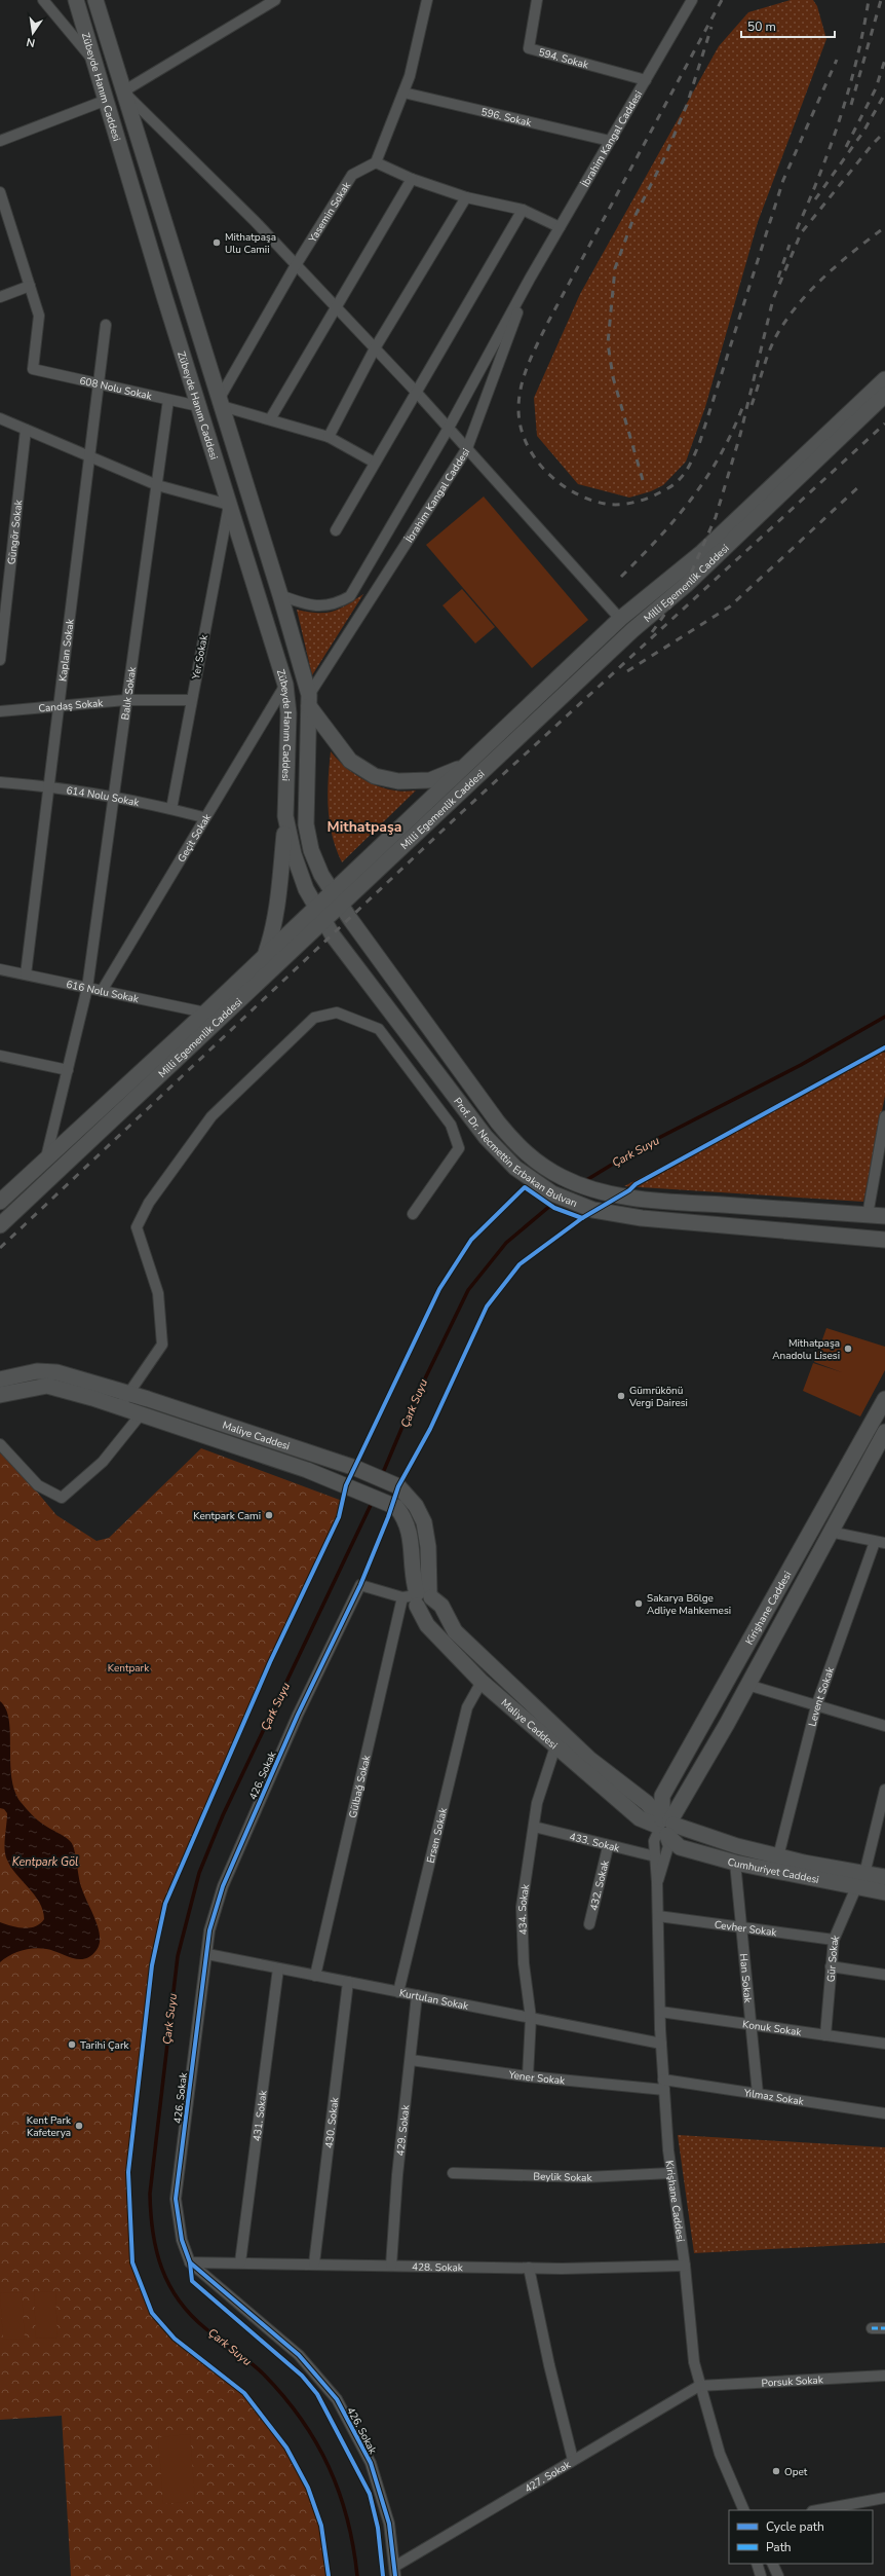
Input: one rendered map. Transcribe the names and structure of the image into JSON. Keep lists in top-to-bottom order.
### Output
{
  "streets": {
    "main road": [
      "Zübeyde Hanım Caddesi",
      "Milli Egemenlik Caddesi",
      "Prof. Dr. Necmettin Erbakan Bulvarı",
      "Maliye Caddesi",
      "Kirişhane Caddesi",
      "Cumhuriyet Caddesi"
    ],
    "street": [
      "594. Sokak",
      "596. Sokak",
      "İbrahim Kangal Caddesi",
      "Yasemin Sokak",
      "608 Nolu Sokak",
      "Güngör Sokak",
      "Kaplan Sokak",
      "Yer Sokak",
      "Balık Sokak",
      "Candaş Sokak",
      "614 Nolu Sokak",
      "Geçit Sokak",
      "616 Nolu Sokak",
      "Levent Sokak",
      "426. Sokak",
      "Gülbağ Sokak",
      "Ersen Sokak",
      "433. Sokak",
      "432. Sokak",
      "434. Sokak",
      "Cevher Sokak",
      "Gür Sokak",
      "Han Sokak",
      "Kurtulan Sokak",
      "Konuk Sokak",
      "Yener Sokak",
      "Yılmaz Sokak",
      "431. Sokak",
      "430. Sokak",
      "429. Sokak",
      "Beylik Sokak",
      "428. Sokak",
      "Porsuk Sokak",
      "427. Sokak"
    ]
  },
  "crossings": [
    ["594. Sokak", "İbrahim Kangal Caddesi"],
    ["Zübeyde Hanım Caddesi", "İbrahim Kangal Caddesi"],
    ["Zübeyde Hanım Caddesi", "Yasemin Sokak"],
    ["Zübeyde Hanım Caddesi", "608 Nolu Sokak"],
    ["Zübeyde Hanım Caddesi", "Milli Egemenlik Caddesi"],
    ["Zübeyde Hanım Caddesi", "Yer Sokak"],
    ["Zübeyde Hanım Caddesi", "Geçit Sokak"],
    ["Zübeyde Hanım Caddesi", "Prof. Dr. Necmettin Erbakan Bulvarı"],
    ["596. Sokak", "İbrahim Kangal Caddesi"],
    ["608 Nolu Sokak", "Kaplan Sokak"],
    ["608 Nolu Sokak", "Balık Sokak"],
    ["Milli Egemenlik Caddesi", "616 Nolu Sokak"],
    ["Milli Egemenlik Caddesi", "Prof. Dr. Necmettin Erbakan Bulvarı"],
    ["Kaplan Sokak", "Candaş Sokak"],
    ["Kaplan Sokak", "614 Nolu Sokak"],
    ["Kaplan Sokak", "616 Nolu Sokak"],
    ["Yer Sokak", "Candaş Sokak"],
    ["Yer Sokak", "614 Nolu Sokak"],
    ["Balık Sokak", "Candaş Sokak"],
    ["Balık Sokak", "614 Nolu Sokak"],
    ["Balık Sokak", "616 Nolu Sokak"],
    ["614 Nolu Sokak", "Geçit Sokak"],
    ["Geçit Sokak", "616 Nolu Sokak"],
    ["Maliye Caddesi", "Kirişhane Caddesi"],
    ["Maliye Caddesi", "426. Sokak"],
    ["Maliye Caddesi", "Gülbağ Sokak"],
    ["Maliye Caddesi", "Ersen Sokak"],
    ["Maliye Caddesi", "Cumhuriyet Caddesi"],
    ["Maliye Caddesi", "434. Sokak"],
    ["Kirişhane Caddesi", "433. Sokak"],
    ["Kirişhane Caddesi", "Cumhuriyet Caddesi"],
    ["Kirişhane Caddesi", "Cevher Sokak"],
    ["Kirişhane Caddesi", "Kurtulan Sokak"],
    ["Kirişhane Caddesi", "Konuk Sokak"],
    ["Kirişhane Caddesi", "Yener Sokak"],
    ["Kirişhane Caddesi", "Yılmaz Sokak"],
    ["Kirişhane Caddesi", "Beylik Sokak"],
    ["Kirişhane Caddesi", "428. Sokak"],
    ["Kirişhane Caddesi", "Porsuk Sokak"],
    ["Kirişhane Caddesi", "427. Sokak"],
    ["Levent Sokak", "Cumhuriyet Caddesi"],
    ["426. Sokak", "Gülbağ Sokak"],
    ["426. Sokak", "Kurtulan Sokak"],
    ["426. Sokak", "428. Sokak"],
    ["426. Sokak", "427. Sokak"],
    ["Gülbağ Sokak", "Kurtulan Sokak"],
    ["Ersen Sokak", "Kurtulan Sokak"],
    ["433. Sokak", "432. Sokak"],
    ["433. Sokak", "434. Sokak"],
    ["Cumhuriyet Caddesi", "Gür Sokak"],
    ["Cumhuriyet Caddesi", "Han Sokak"],
    ["434. Sokak", "Kurtulan Sokak"],
    ["434. Sokak", "Yener Sokak"],
    ["Cevher Sokak", "Gür Sokak"],
    ["Cevher Sokak", "Han Sokak"],
    ["Gür Sokak", "Konuk Sokak"],
    ["Han Sokak", "Konuk Sokak"],
    ["Han Sokak", "Yılmaz Sokak"],
    ["Kurtulan Sokak", "431. Sokak"],
    ["Kurtulan Sokak", "430. Sokak"],
    ["Kurtulan Sokak", "429. Sokak"],
    ["Yener Sokak", "Yılmaz Sokak"],
    ["Yener Sokak", "429. Sokak"],
    ["431. Sokak", "428. Sokak"],
    ["430. Sokak", "428. Sokak"],
    ["429. Sokak", "428. Sokak"],
    ["Porsuk Sokak", "427. Sokak"]
  ],
  "districts": ["Mithatpaşa"],
  "water": ["Çark Suyu", "Kentpark Göl"],
  "parks": ["Kentpark"],
  "places": [
    "Mithatpaşa Ulu Camii",
    "Mithatpaşa Anadolu Lisesi",
    "Gümrükönü Vergi Dairesi",
    "Kentpark Cami",
    "Sakarya Bölge Adliye Mahkemesi",
    "Tarihi Çark",
    "Kent Park Kafeterya",
    "Opet"
  ],
  "legend": ["Cycle path", "Path"],
  "scale_bar": "50 m",
  "north": "bottom"
}
